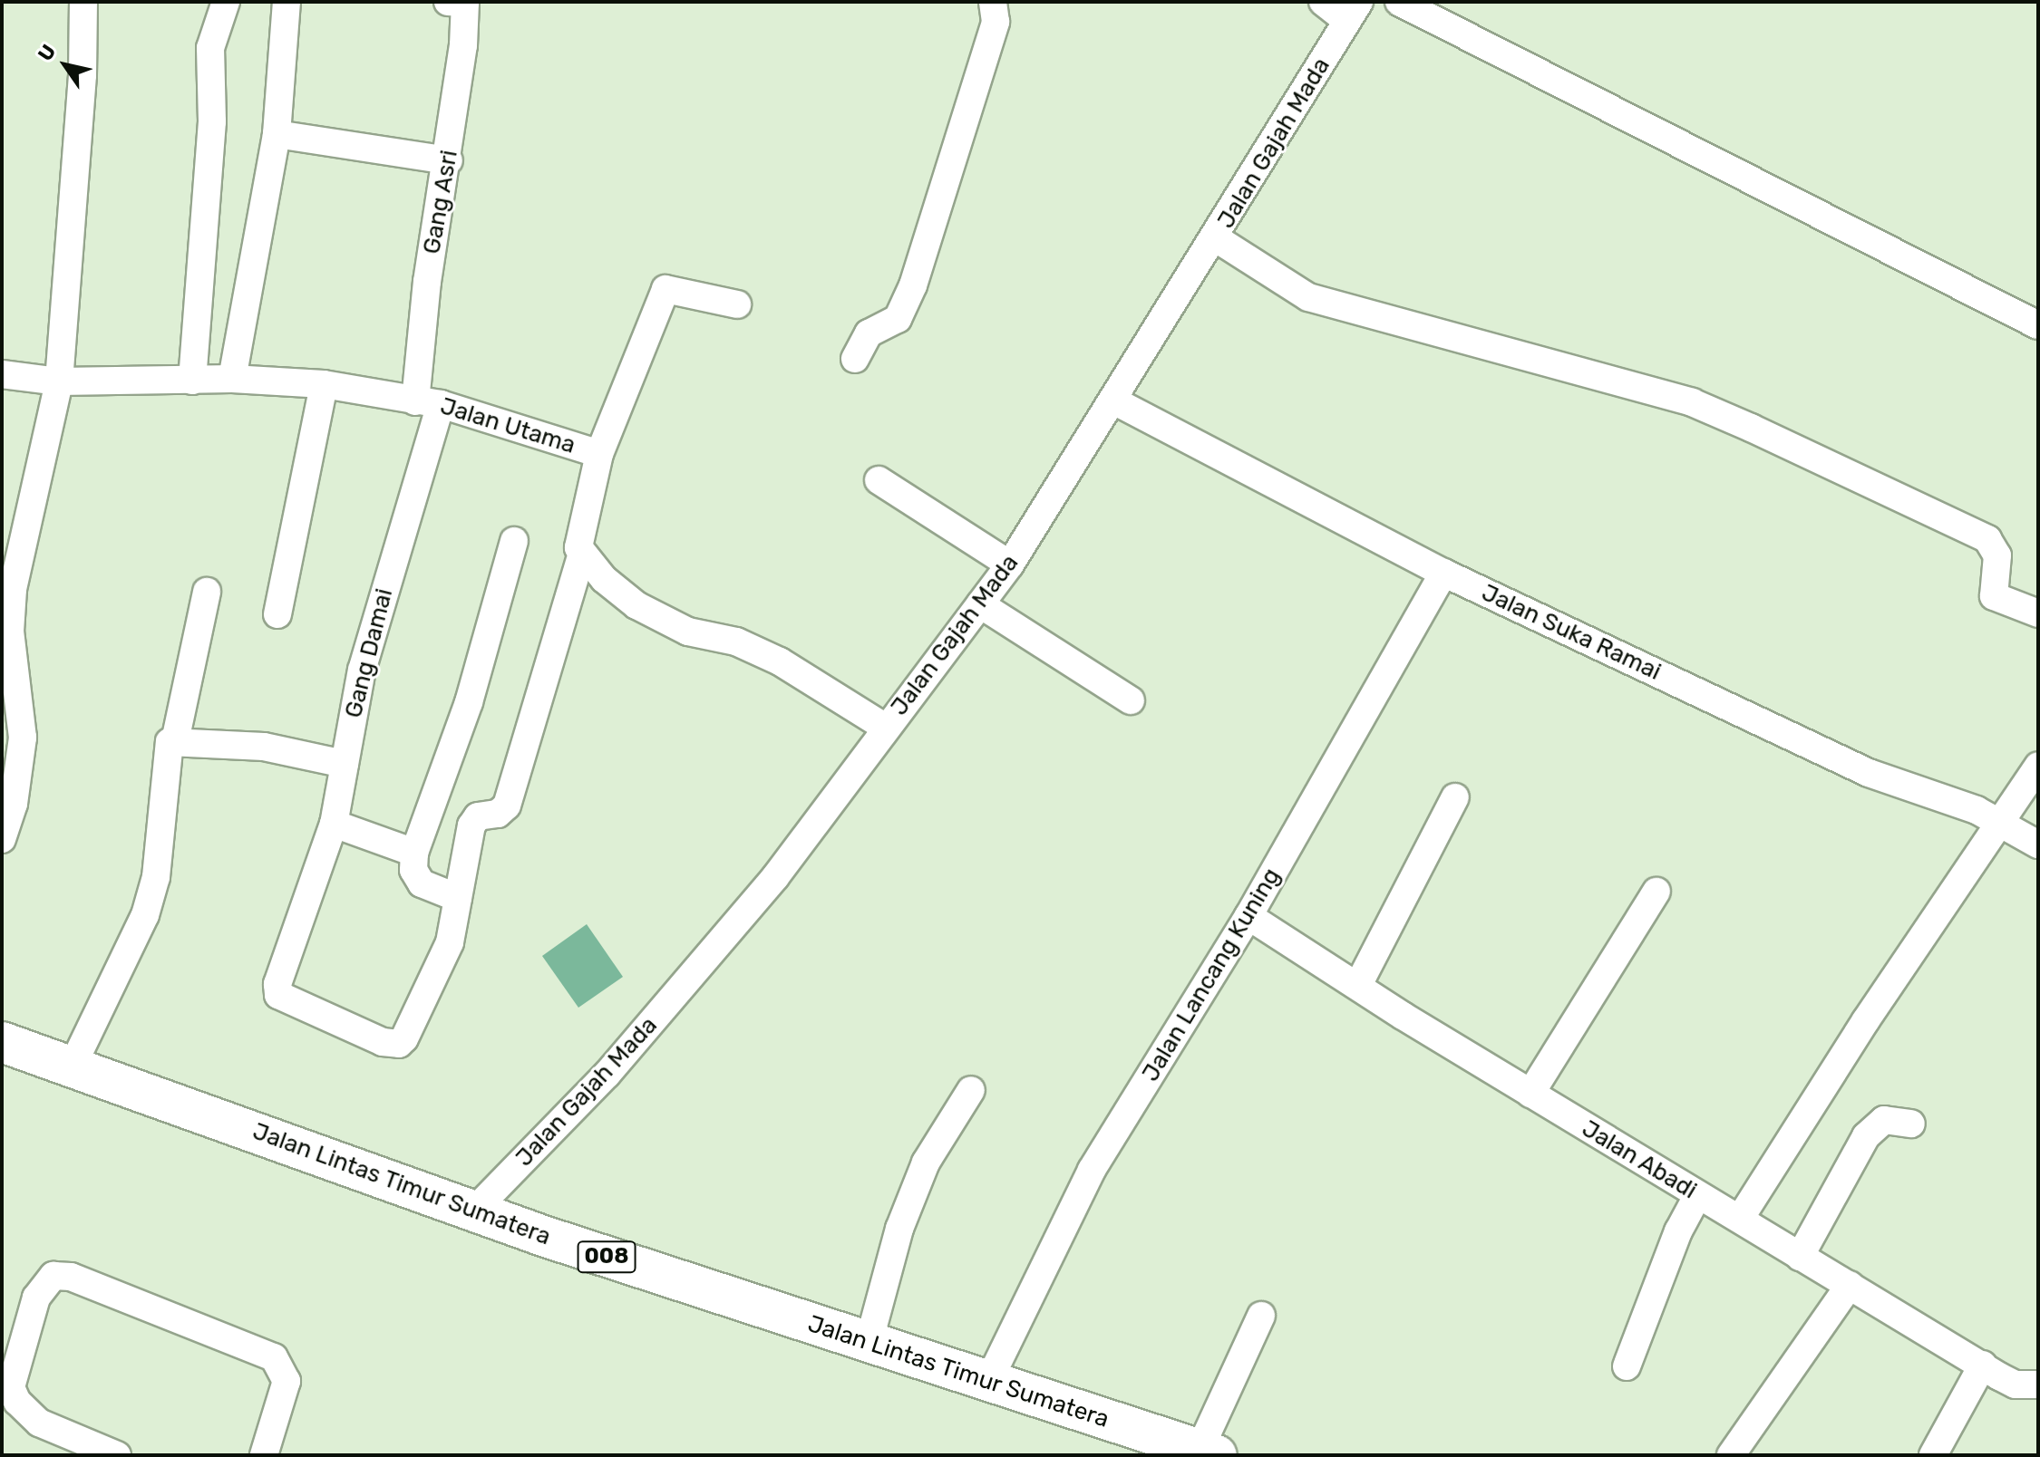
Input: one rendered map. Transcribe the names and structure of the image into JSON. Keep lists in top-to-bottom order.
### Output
{
  "streets": {
    "highway": ["Jalan Lintas Timur Sumatera", "008"],
    "street": [
      "Jalan Gajah Mada",
      "Gang Asri",
      "Jalan Utama",
      "Jalan Suka Ramai",
      "Gang Damai",
      "Jalan Lancang Kuning",
      "Jalan Abadi"
    ]
  },
  "crossings": [
    ["Jalan Gajah Mada", "Jalan Suka Ramai"],
    ["Jalan Gajah Mada", "Jalan Lintas Timur Sumatera"],
    ["Gang Asri", "Jalan Utama"],
    ["Gang Asri", "Gang Damai"],
    ["Jalan Utama", "Gang Damai"],
    ["Jalan Suka Ramai", "Jalan Lancang Kuning"],
    ["Jalan Lancang Kuning", "Jalan Abadi"],
    ["Jalan Lancang Kuning", "Jalan Lintas Timur Sumatera"]
  ],
  "north": "top left"
}
